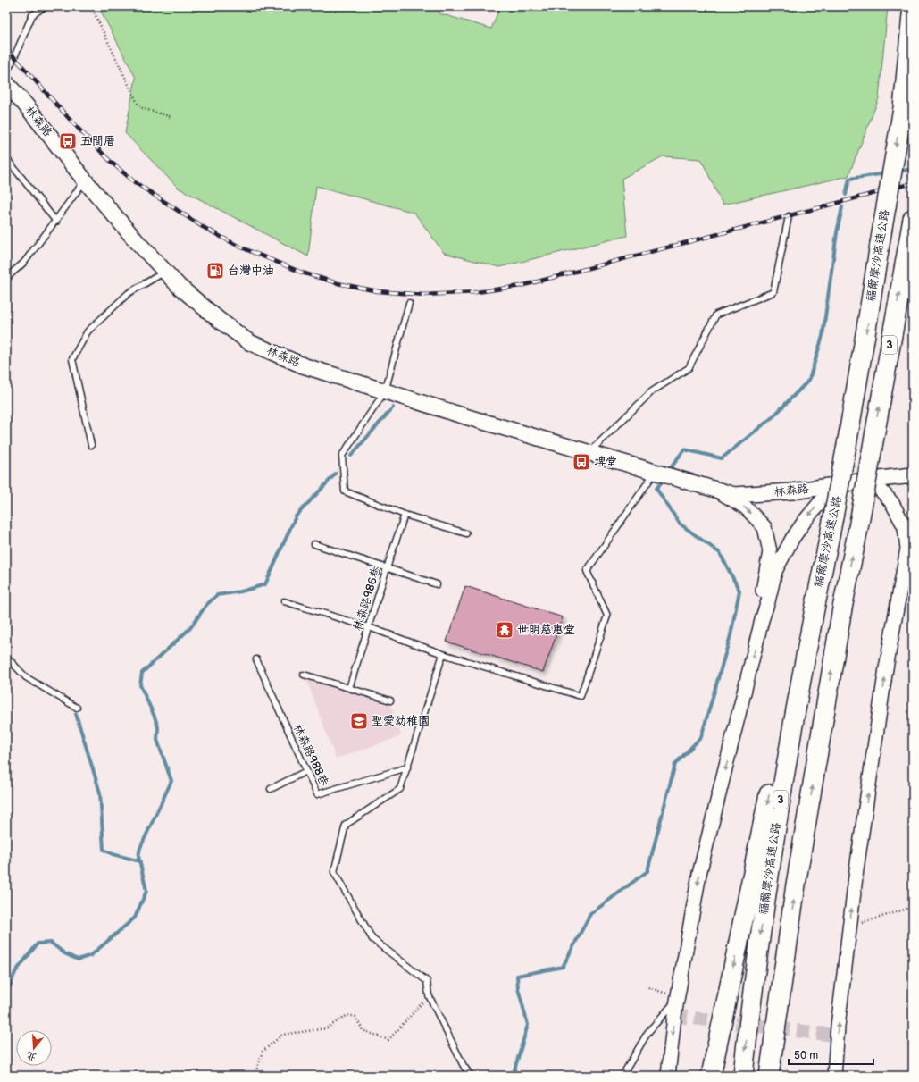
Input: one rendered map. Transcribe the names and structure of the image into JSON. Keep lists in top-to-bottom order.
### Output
{
  "streets": {
    "highway": ["福爾摩沙高速公路", "3"],
    "main road": ["林森路"],
    "lane": ["林森路986巷", "林森路988巷"]
  },
  "places": {
    "bus stop": ["五間厝", "埤堂"],
    "fuel station": ["台灣中油"],
    "temple": ["世明慈惠堂"],
    "school or university": ["聖愛幼稚園"]
  },
  "scale_bar": "50 m",
  "north": "bottom"
}
